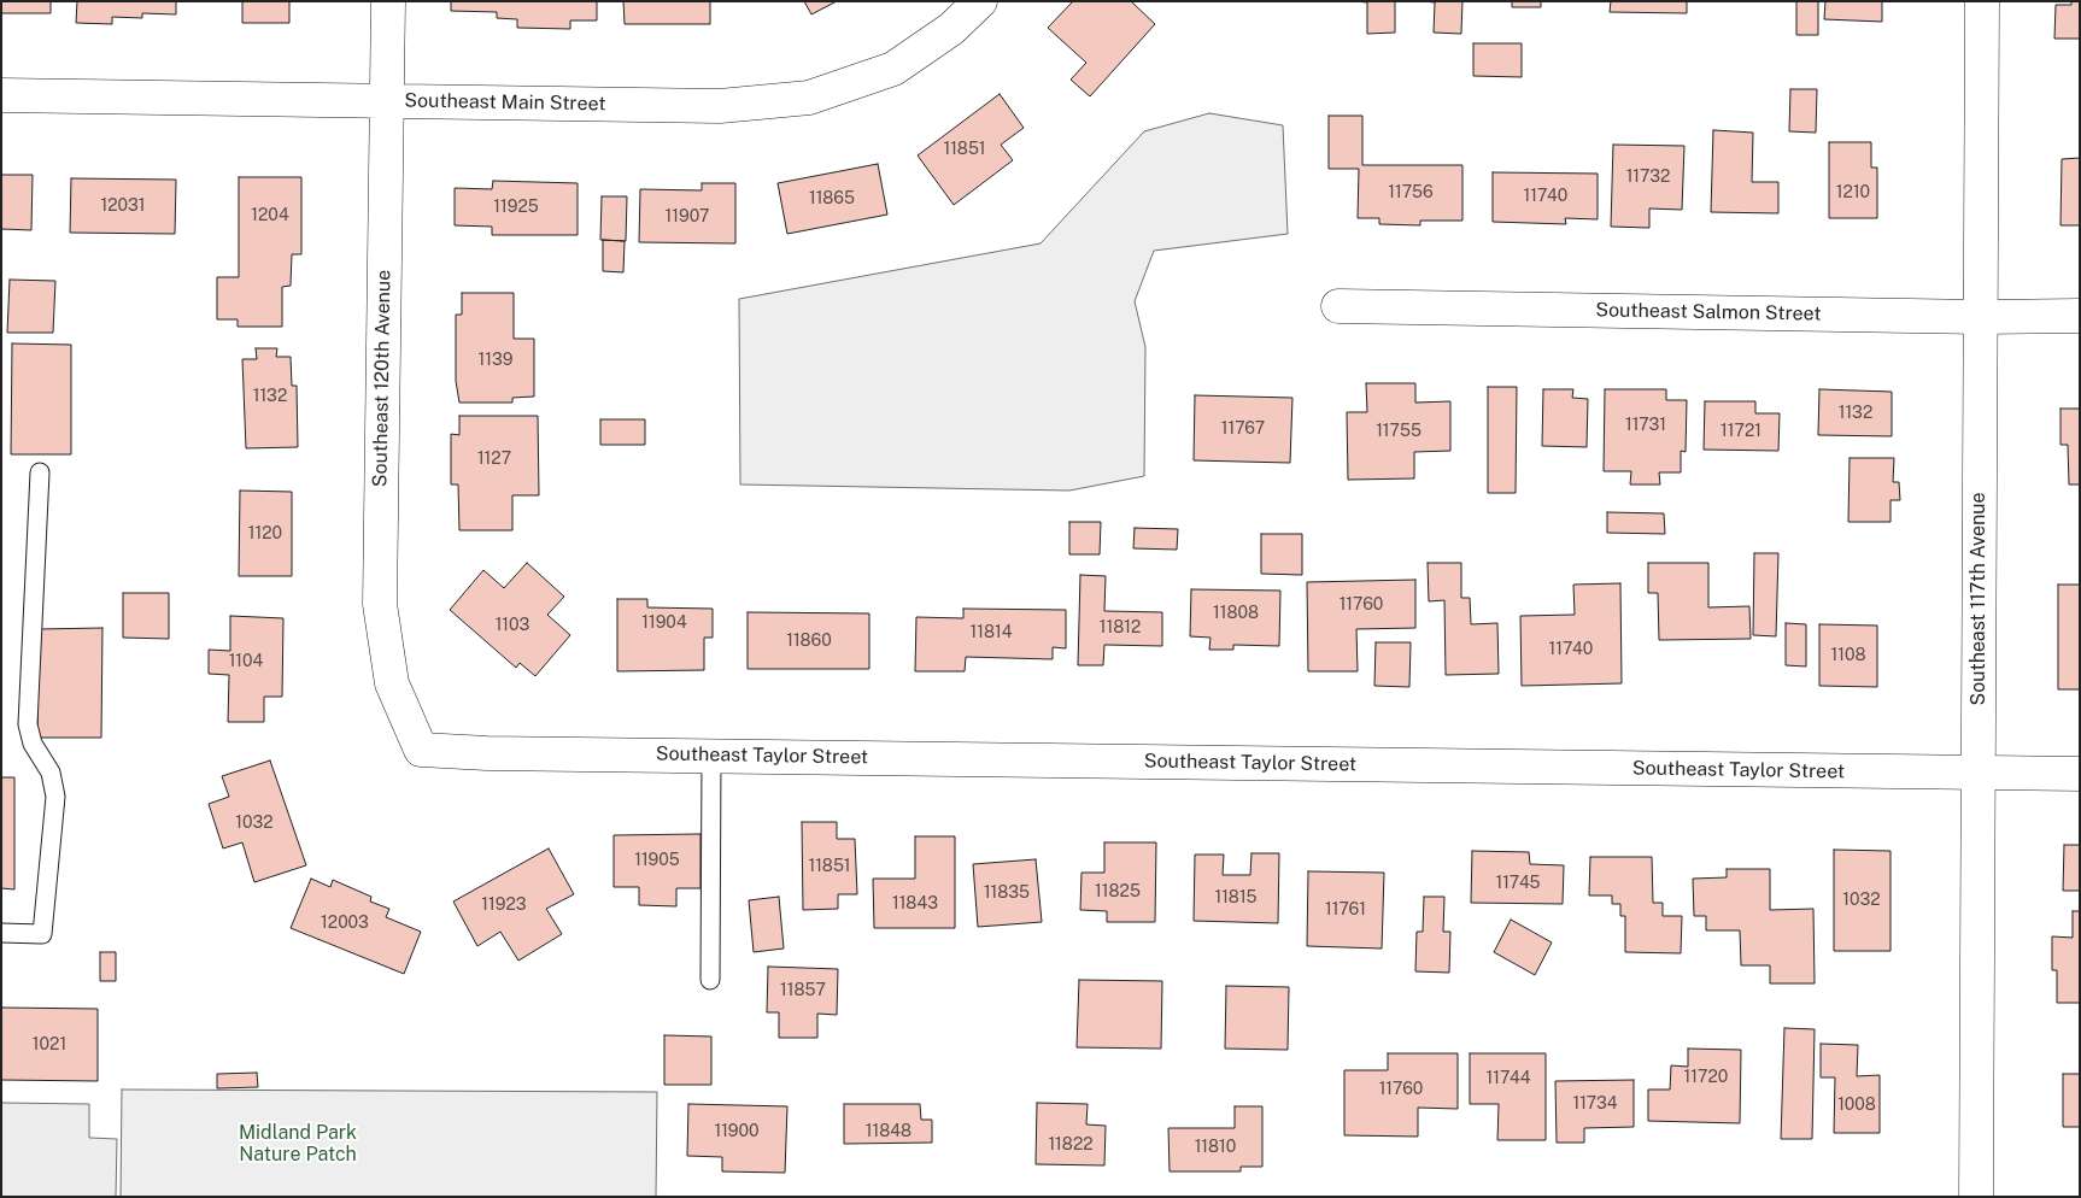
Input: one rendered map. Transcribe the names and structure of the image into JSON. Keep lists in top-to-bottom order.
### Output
{
  "streets": {
    "street": [
      "Southeast Main Street",
      "Southeast Salmon Street",
      "Southeast 120th Avenue",
      "Southeast 117th Avenue",
      "Southeast Taylor Street"
    ]
  },
  "crossings": [
    ["Southeast Main Street", "Southeast 120th Avenue"],
    ["Southeast Salmon Street", "Southeast 117th Avenue"],
    ["Southeast 120th Avenue", "Southeast Taylor Street"],
    ["Southeast 117th Avenue", "Southeast Taylor Street"]
  ],
  "parks": ["Midland Park Nature Patch"],
  "house_numbers": [
    "11851",
    "11732",
    "11756",
    "1210",
    "11740",
    "11865",
    "12031",
    "11925",
    "1204",
    "11907",
    "1139",
    "1132",
    "1132",
    "11731",
    "11767",
    "11755",
    "11721",
    "1127",
    "1120",
    "11760",
    "11808",
    "11904",
    "1103",
    "11812",
    "11814",
    "11860",
    "11740",
    "1108",
    "1104",
    "1032",
    "11905",
    "11851",
    "11745",
    "11825",
    "11835",
    "11815",
    "1032",
    "11843",
    "11923",
    "11761",
    "12003",
    "11857",
    "1021",
    "11720",
    "11744",
    "11760",
    "11734",
    "1008",
    "11900",
    "11848",
    "11822",
    "11810"
  ]
}
